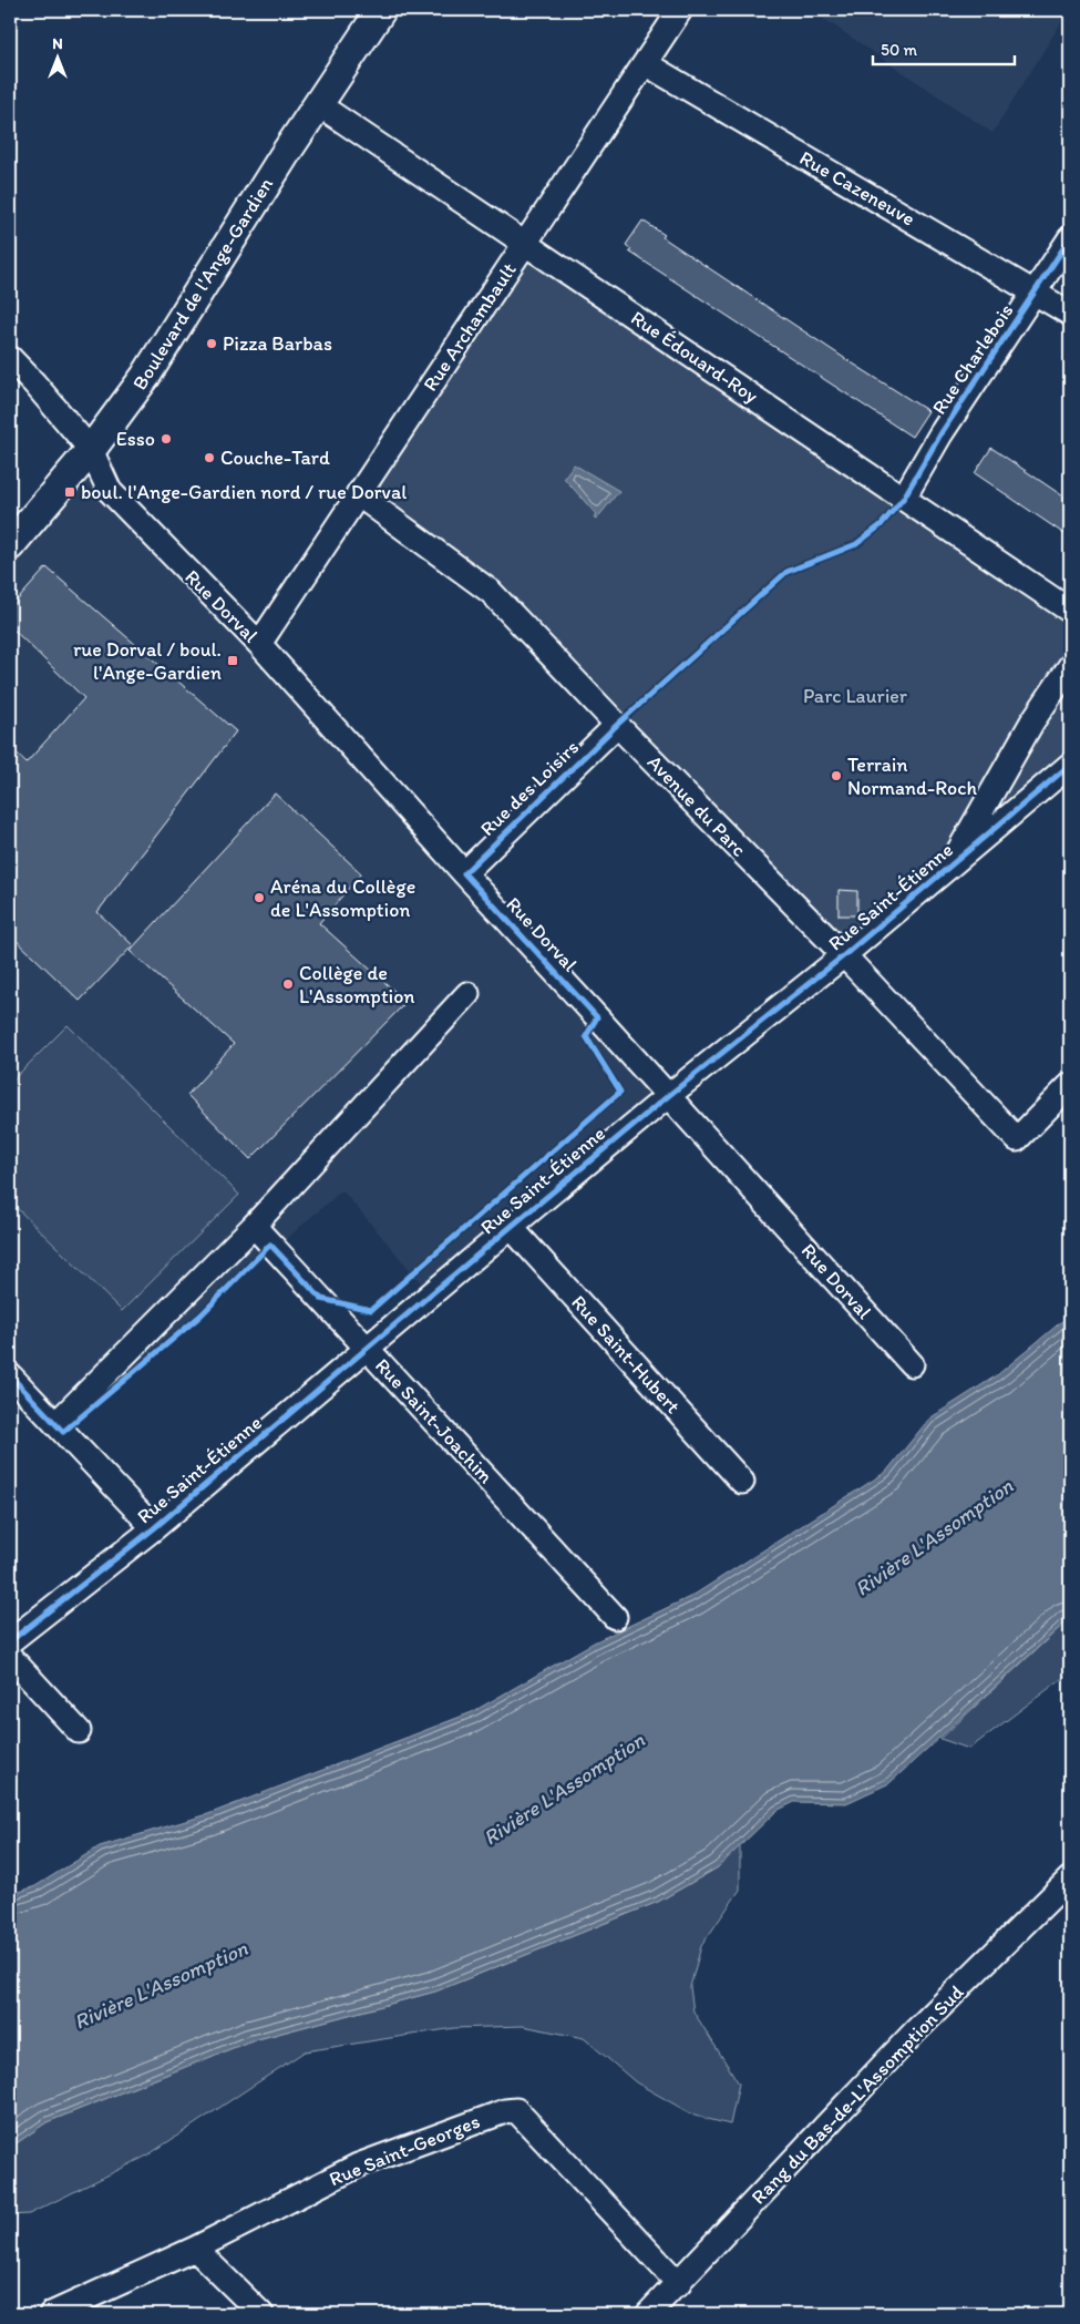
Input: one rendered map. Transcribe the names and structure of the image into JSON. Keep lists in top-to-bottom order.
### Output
{
  "streets": {
    "main road": ["Boulevard de l'Ange-Gardien"],
    "street": [
      "Rue Cazeneuve",
      "Rue Archambault",
      "Rue Édouard-Roy",
      "Rue Charlebois",
      "Rue Dorval",
      "Rue des Loisirs",
      "Avenue du Parc",
      "Rue Saint-Étienne",
      "Rue Saint-Hubert",
      "Rue Saint-Joachim",
      "Rang du Bas-de-L'Assomption Sud",
      "Rue Saint-Georges"
    ]
  },
  "crossings": [
    ["Rue Cazeneuve", "Rue Archambault"],
    ["Rue Cazeneuve", "Rue Charlebois"],
    ["Boulevard de l'Ange-Gardien", "Rue Édouard-Roy"],
    ["Boulevard de l'Ange-Gardien", "Rue Dorval"],
    ["Rue Archambault", "Rue Édouard-Roy"],
    ["Rue Archambault", "Rue Dorval"],
    ["Rue Archambault", "Avenue du Parc"],
    ["Rue Édouard-Roy", "Rue Charlebois"],
    ["Rue Dorval", "Rue des Loisirs"],
    ["Rue Dorval", "Rue Saint-Étienne"],
    ["Rue des Loisirs", "Avenue du Parc"],
    ["Avenue du Parc", "Rue Saint-Étienne"],
    ["Rue Saint-Étienne", "Rue Saint-Hubert"],
    ["Rue Saint-Étienne", "Rue Saint-Joachim"],
    ["Rang du Bas-de-L'Assomption Sud", "Rue Saint-Georges"]
  ],
  "water": ["Rivière L'Assomption"],
  "parks": ["Parc Laurier"],
  "places": {
    "other": [
      "Pizza Barbas",
      "Esso",
      "Couche-Tard",
      "Terrain Normand-Roch",
      "Aréna du Collège de L'Assomption",
      "Collège de L'Assomption"
    ],
    "transit": ["boul. l'Ange-Gardien nord / rue Dorval", "rue Dorval / boul. l'Ange-Gardien"]
  },
  "scale_bar": "50 m",
  "north": "top"
}
